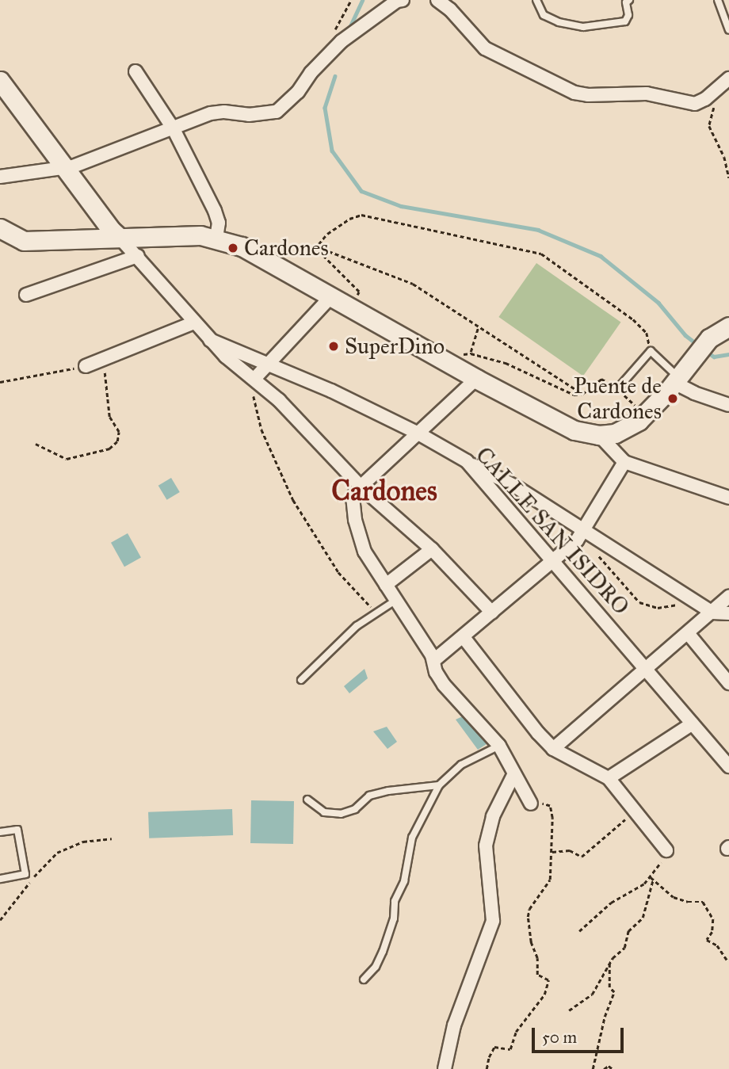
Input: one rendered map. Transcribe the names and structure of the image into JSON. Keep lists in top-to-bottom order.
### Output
{
  "streets": {
    "street": ["CALLE SAN ISIDRO"]
  },
  "districts": ["Cardones"],
  "places": ["Cardones", "SuperDino", "Puente de Cardones"],
  "scale_bar": "50 m"
}
